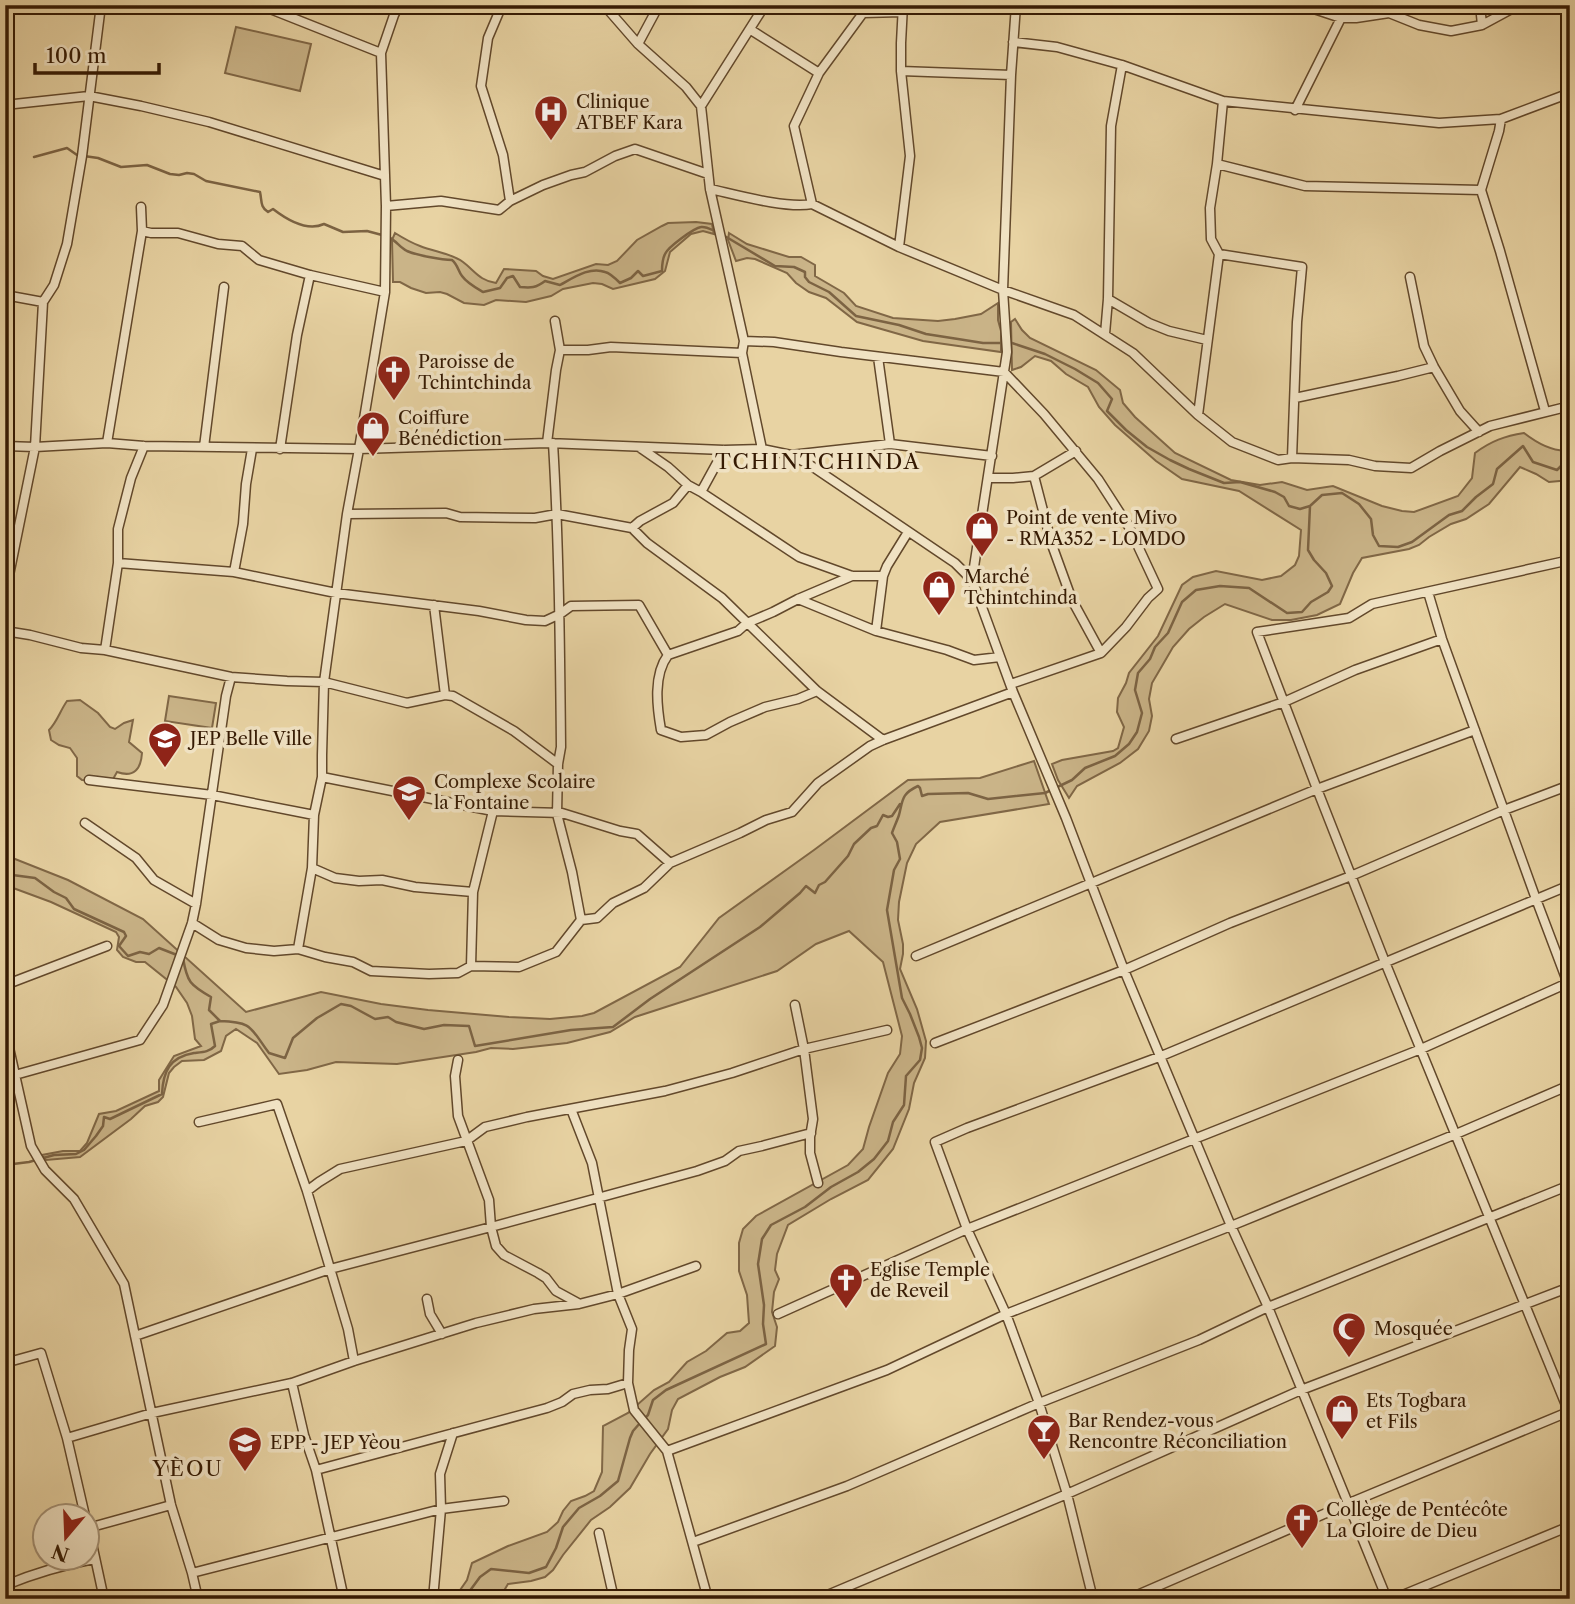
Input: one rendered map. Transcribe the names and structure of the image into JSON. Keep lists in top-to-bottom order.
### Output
{
  "districts": ["TCHINTCHINDA", "YÈOU"],
  "places": {
    "hospital": ["Clinique ATBEF Kara"],
    "church": ["Paroisse de Tchintchinda", "Eglise Temple de Reveil", "Collège de Pentécôte La Gloire de Dieu"],
    "shop": [
      "Coiffure Bénédiction",
      "Point de vente Mivo - RMA352 - LOMDO",
      "Marché Tchintchinda",
      "Ets Togbara et Fils"
    ],
    "school or university": ["JEP Belle Ville", "Complexe Scolaire la Fontaine", "EPP - JEP Yèou"],
    "mosque": ["Mosquée"],
    "bar": ["Bar Rendez-vous Rencontre Réconciliation"]
  },
  "scale_bar": "100 m",
  "north": "bottom"
}
